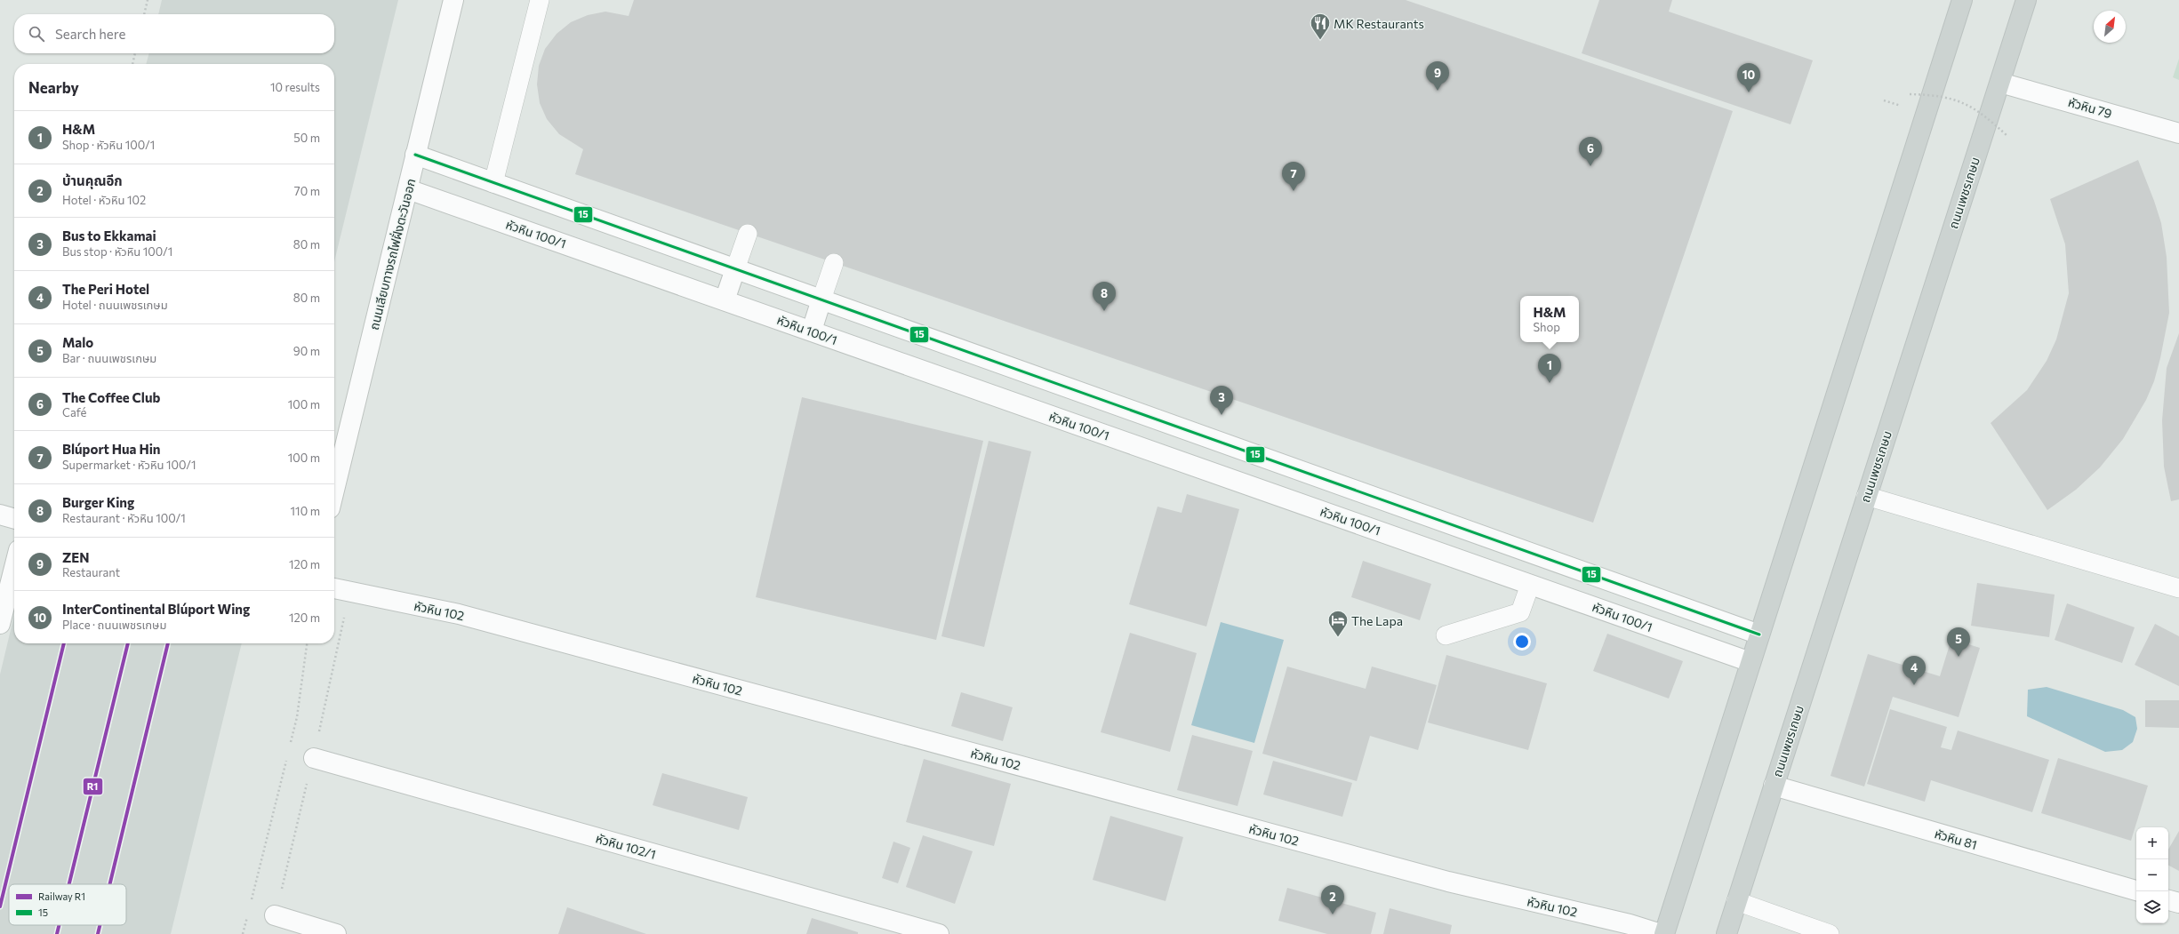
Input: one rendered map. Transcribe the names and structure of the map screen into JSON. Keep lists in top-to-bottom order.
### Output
{
  "streets": {
    "main road": ["ถนนเพชรเกษม"],
    "street": [
      "หัวหิน 79",
      "หัวหิน 100/1",
      "ถนนเลียบทางรถไฟฝั่งตะวันออก",
      "หัวหิน 102",
      "หัวหิน 81",
      "หัวหิน 102/1"
    ]
  },
  "crossings": [
    ["หัวหิน 79", "ถนนเพชรเกษม"],
    ["ถนนเพชรเกษม", "หัวหิน 81"],
    ["หัวหิน 100/1", "ถนนเลียบทางรถไฟฝั่งตะวันออก"]
  ],
  "places": {
    "restaurant": ["MK Restaurants"],
    "hotel": ["The Lapa"]
  },
  "lines": ["transit line 15", "rail line R1"],
  "legend": ["Railway R1", "15"],
  "north": "top right",
  "page": {
    "search": "Search here",
    "pins": [
      "9",
      "10",
      "6",
      "7",
      "8",
      "1",
      "3",
      "5",
      "4",
      "2"
    ],
    "heading": ["Nearby", "10 results"],
    "list": [
      {
        "mark": "1",
        "name": "H&M",
        "note": "Shop · หัวหิน 100/1",
        "value": "50 m"
      },
      {
        "mark": "2",
        "name": "บ้านคุณอีก",
        "note": "Hotel · หัวหิน 102",
        "value": "70 m"
      },
      {
        "mark": "3",
        "name": "Bus to Ekkamai",
        "note": "Bus stop · หัวหิน 100/1",
        "value": "80 m"
      },
      {
        "mark": "4",
        "name": "The Peri Hotel",
        "note": "Hotel · ถนนเพชรเกษม",
        "value": "80 m"
      },
      {
        "mark": "5",
        "name": "Malo",
        "note": "Bar · ถนนเพชรเกษม",
        "value": "90 m"
      },
      {
        "mark": "6",
        "name": "The Coffee Club",
        "note": "Café",
        "value": "100 m"
      },
      {
        "mark": "7",
        "name": "Blúport Hua Hin",
        "note": "Supermarket · หัวหิน 100/1",
        "value": "100 m"
      },
      {
        "mark": "8",
        "name": "Burger King",
        "note": "Restaurant · หัวหิน 100/1",
        "value": "110 m"
      },
      {
        "mark": "9",
        "name": "ZEN",
        "note": "Restaurant",
        "value": "120 m"
      },
      {
        "mark": "10",
        "name": "InterContinental Blúport Wing",
        "note": "Place · ถนนเพชรเกษม",
        "value": "120 m"
      }
    ],
    "popup": ["H&M", "Shop"],
    "map_buttons": ["+", "−"]
  }
}
